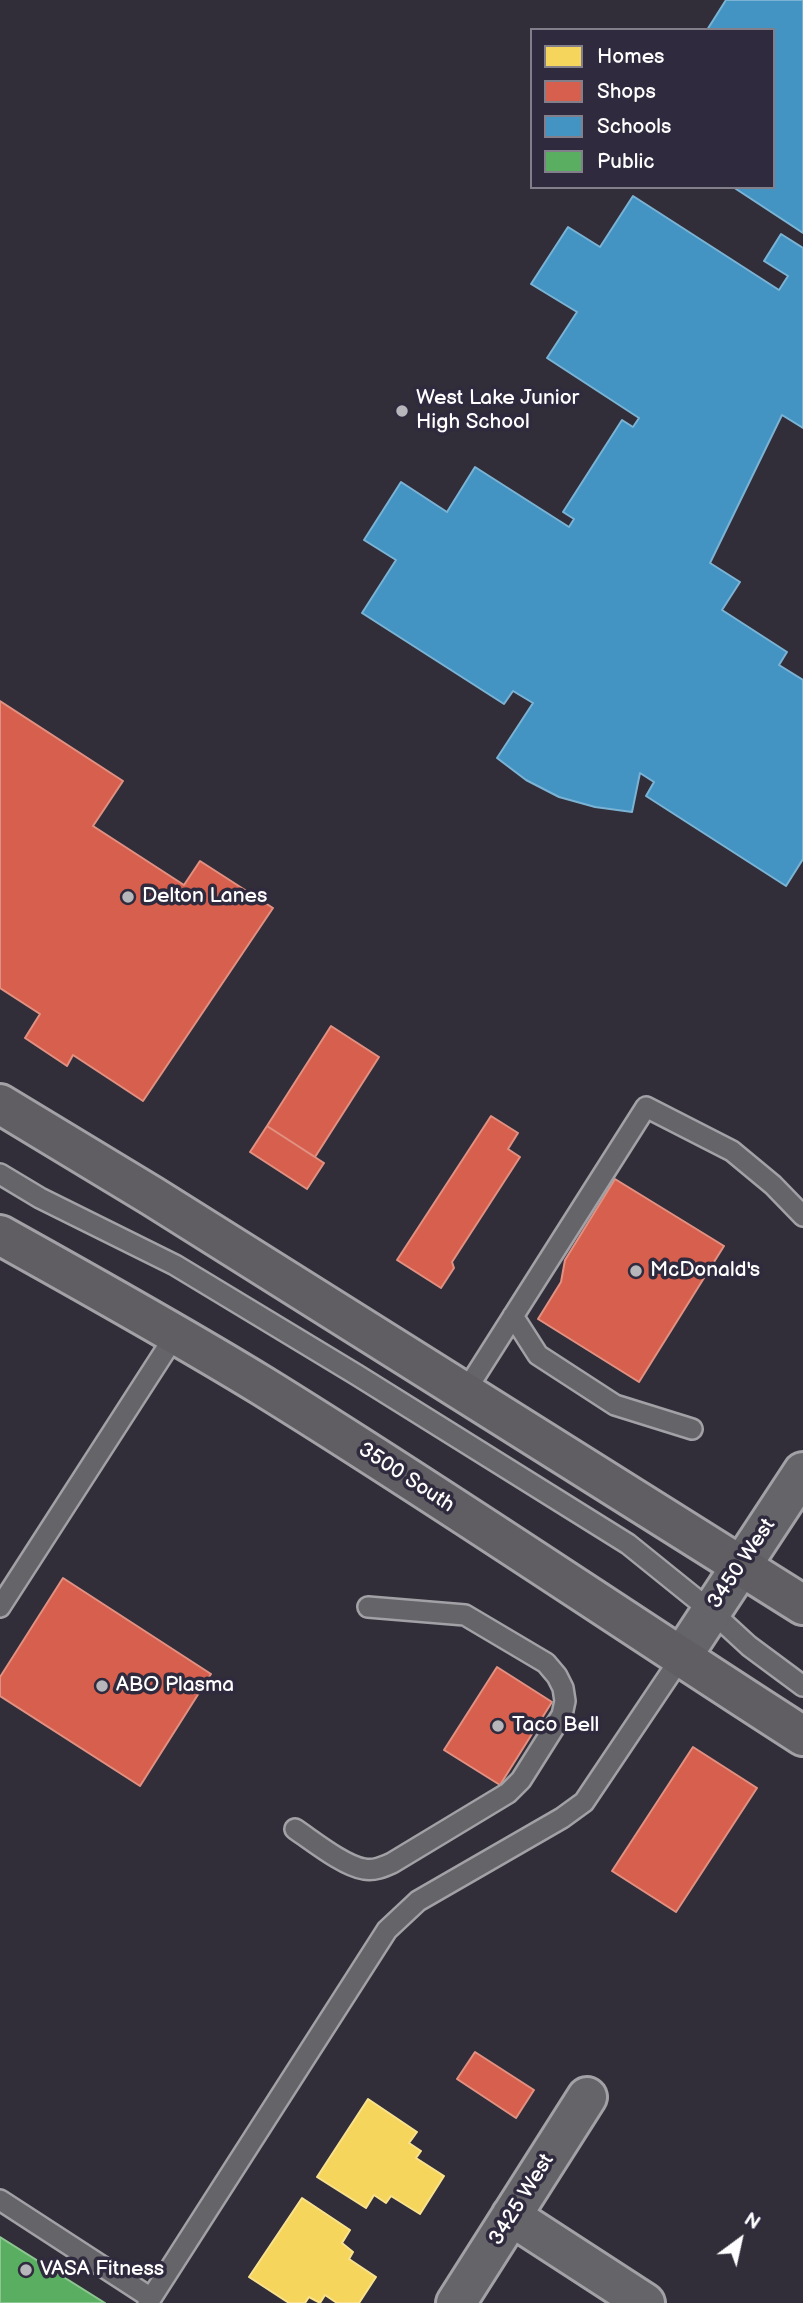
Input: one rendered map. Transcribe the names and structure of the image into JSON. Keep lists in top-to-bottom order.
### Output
{
  "streets": {
    "main road": ["3500 South"],
    "street": ["3450 West", "3425 West"]
  },
  "crossings": [
    ["3500 South", "3450 West"]
  ],
  "places": [
    "West Lake Junior High School",
    "Delton Lanes",
    "McDonald's",
    "ABO Plasma",
    "Taco Bell",
    "VASA Fitness"
  ],
  "legend": [
    "Homes",
    "Shops",
    "Schools",
    "Public"
  ],
  "north": "top right"
}
